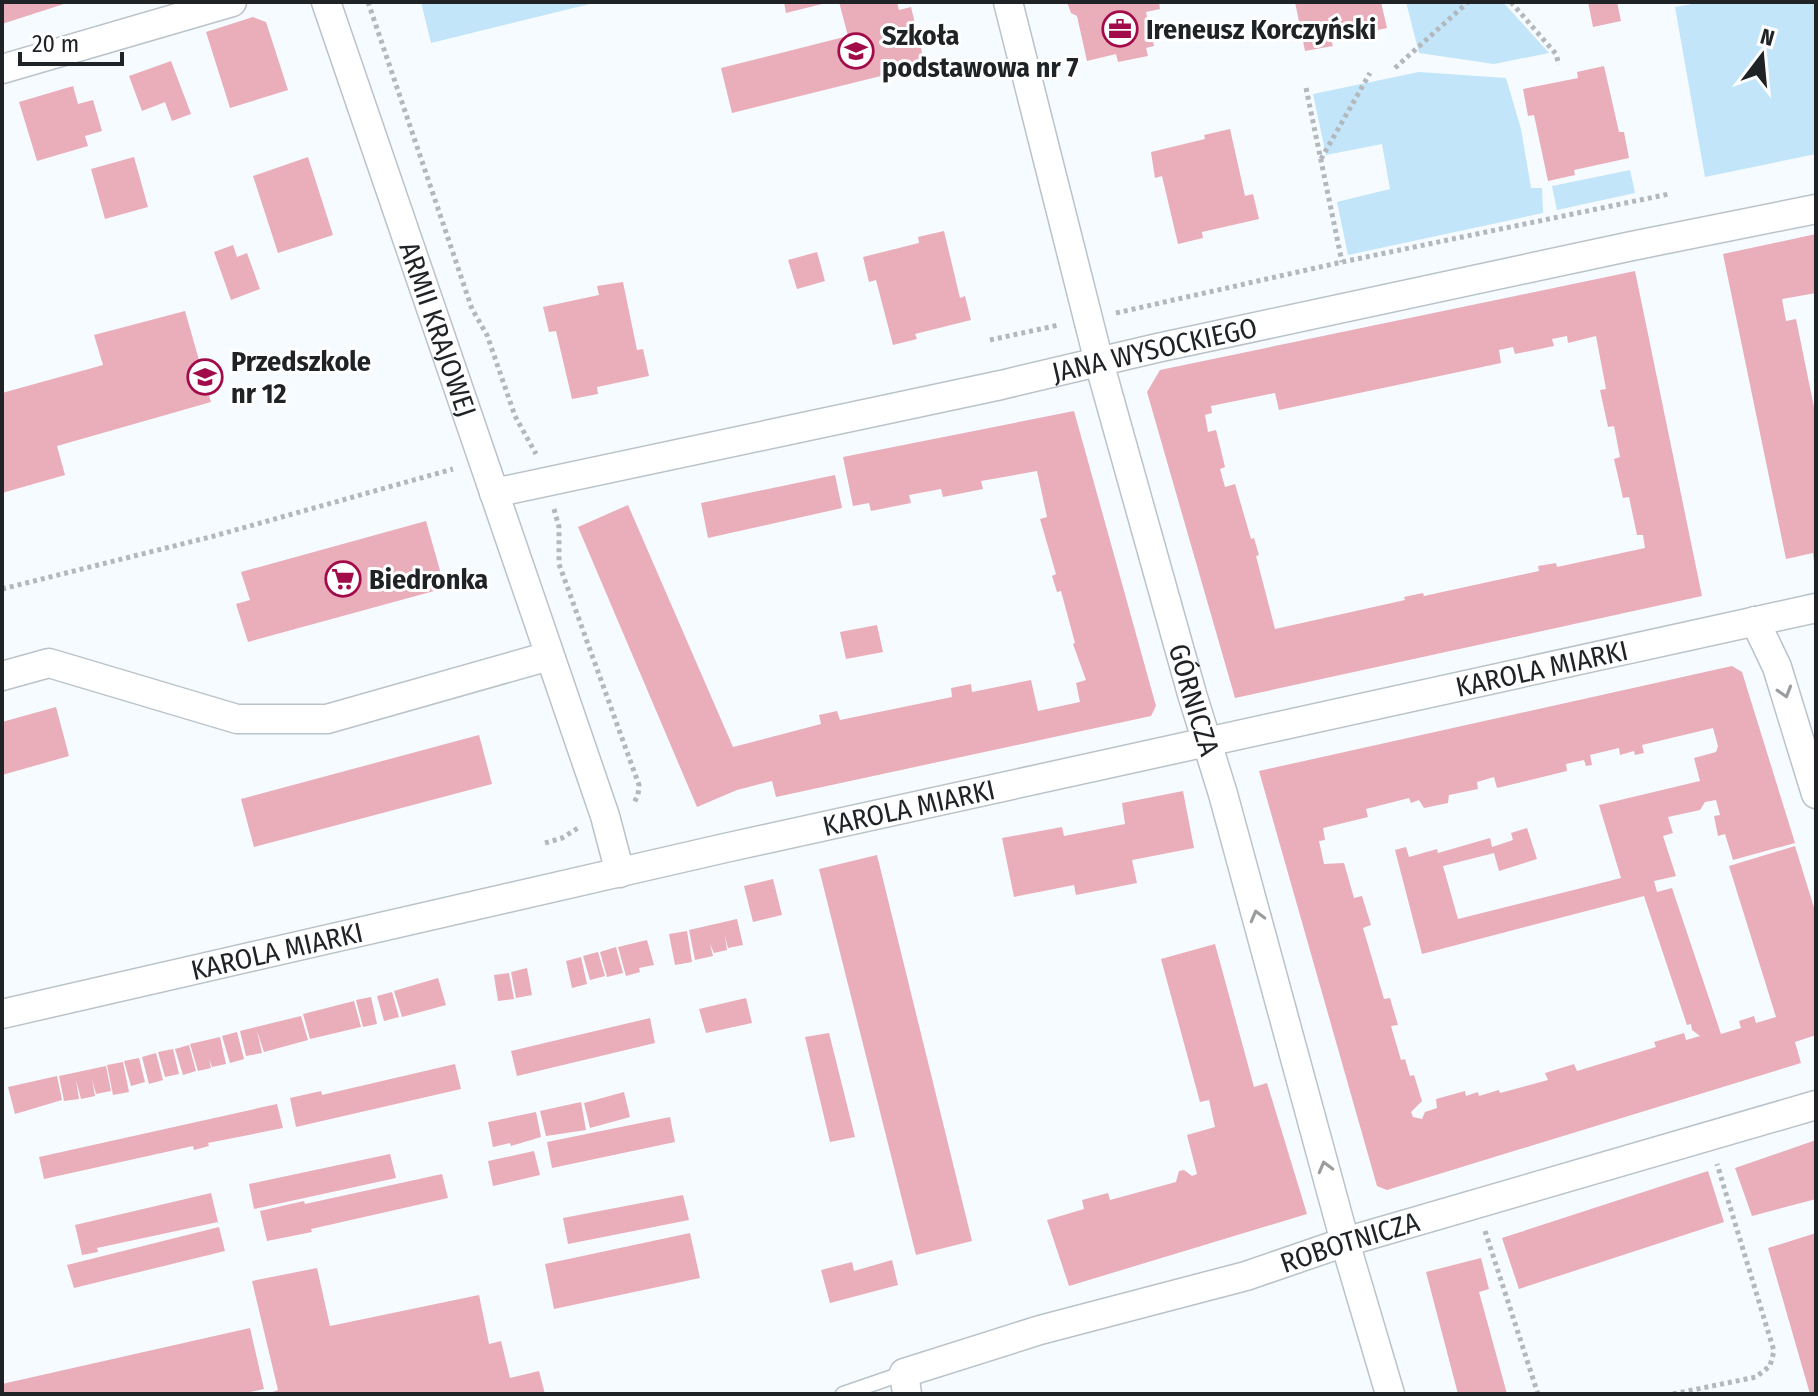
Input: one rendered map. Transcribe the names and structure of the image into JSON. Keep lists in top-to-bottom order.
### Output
{
  "streets": {
    "street": [
      "ARMII KRAJOWEJ",
      "JANA WYSOCKIEGO",
      "KAROLA MIARKI",
      "GÓRNICZA",
      "ROBOTNICZA"
    ]
  },
  "crossings": [
    ["ARMII KRAJOWEJ", "JANA WYSOCKIEGO"],
    ["ARMII KRAJOWEJ", "KAROLA MIARKI"],
    ["JANA WYSOCKIEGO", "GÓRNICZA"],
    ["KAROLA MIARKI", "GÓRNICZA"],
    ["GÓRNICZA", "ROBOTNICZA"]
  ],
  "one_way": ["GÓRNICZA"],
  "places": {
    "office": ["Ireneusz Korczyński"],
    "school or university": ["Szkoła podstawowa nr 7", "Przedszkole nr 12"],
    "supermarket": ["Biedronka"]
  },
  "scale_bar": "20 m",
  "north": "top"
}
